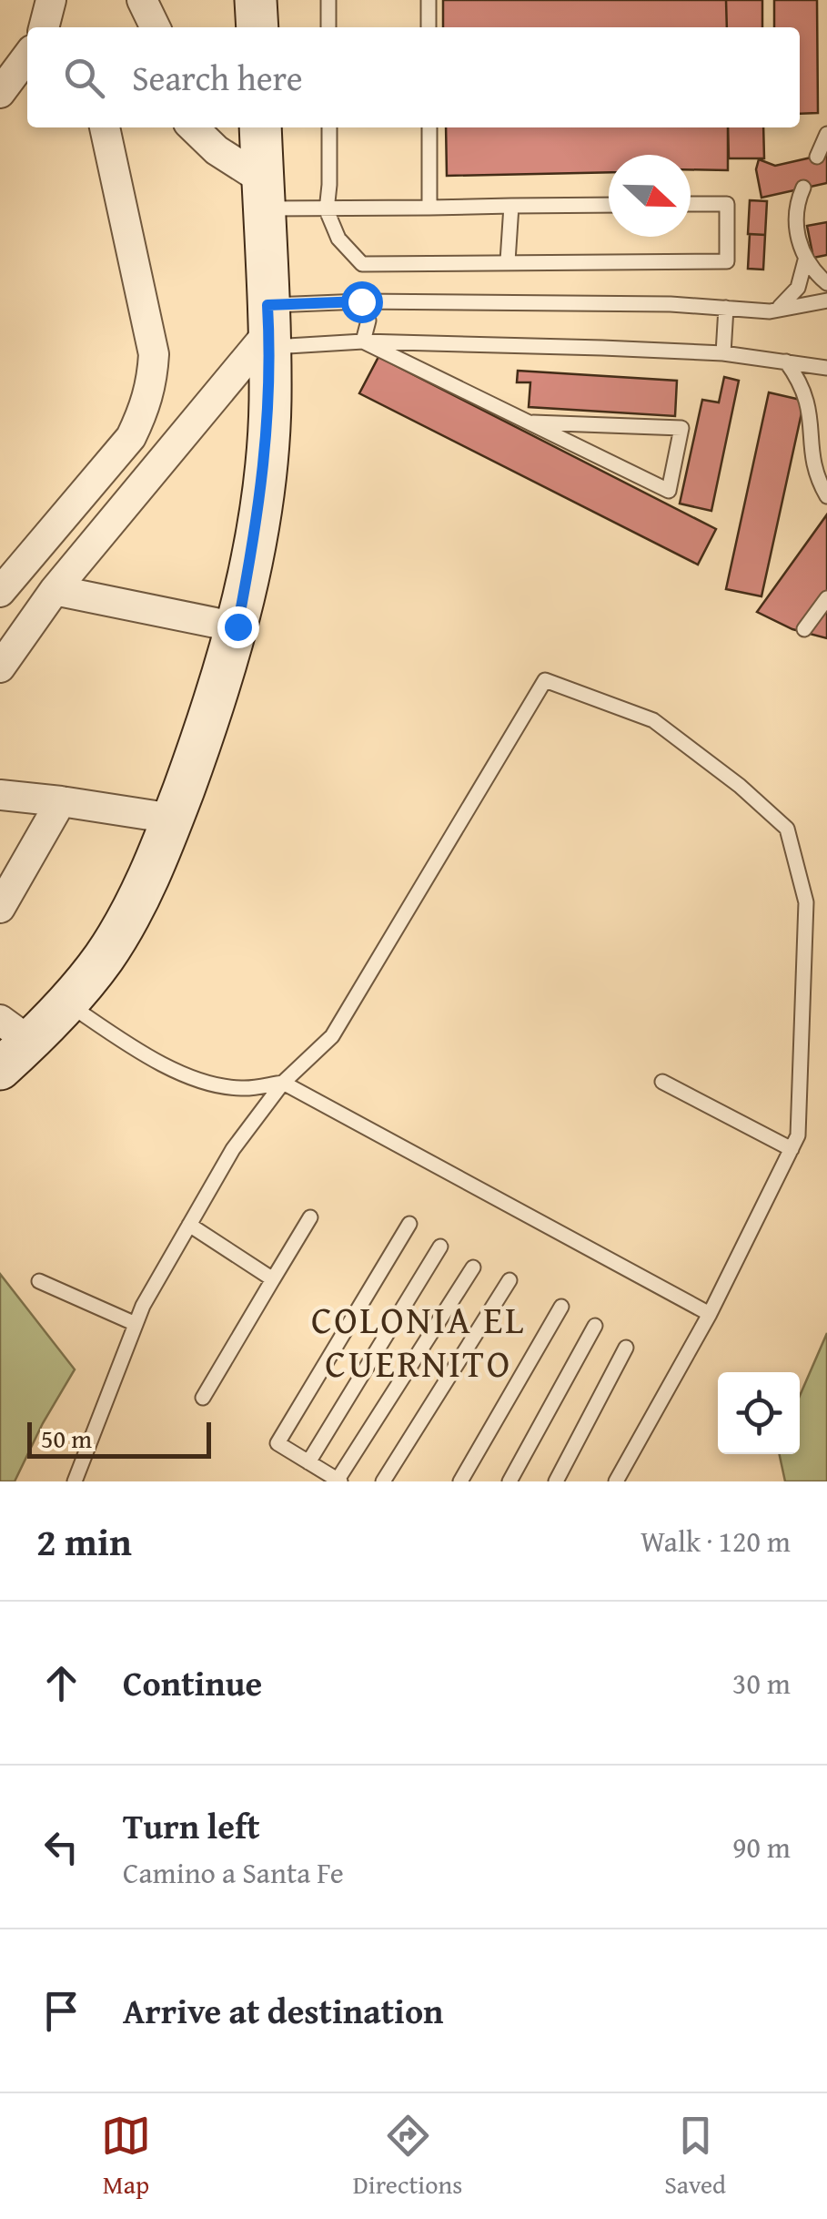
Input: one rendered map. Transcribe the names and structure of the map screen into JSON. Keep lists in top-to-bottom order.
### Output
{
  "districts": ["COLONIA EL CUERNITO"],
  "scale_bar": "50 m",
  "north": "right",
  "page": {
    "search": "Search here",
    "scale": "50 m",
    "heading": ["2 min", "Walk · 120 m"],
    "list": [
      ["Continue", "30 m"],
      ["Turn left", "Camino a Santa Fe", "90 m"],
      "Arrive at destination"
    ],
    "nav": ["Map", "Directions", "Saved"]
  }
}
